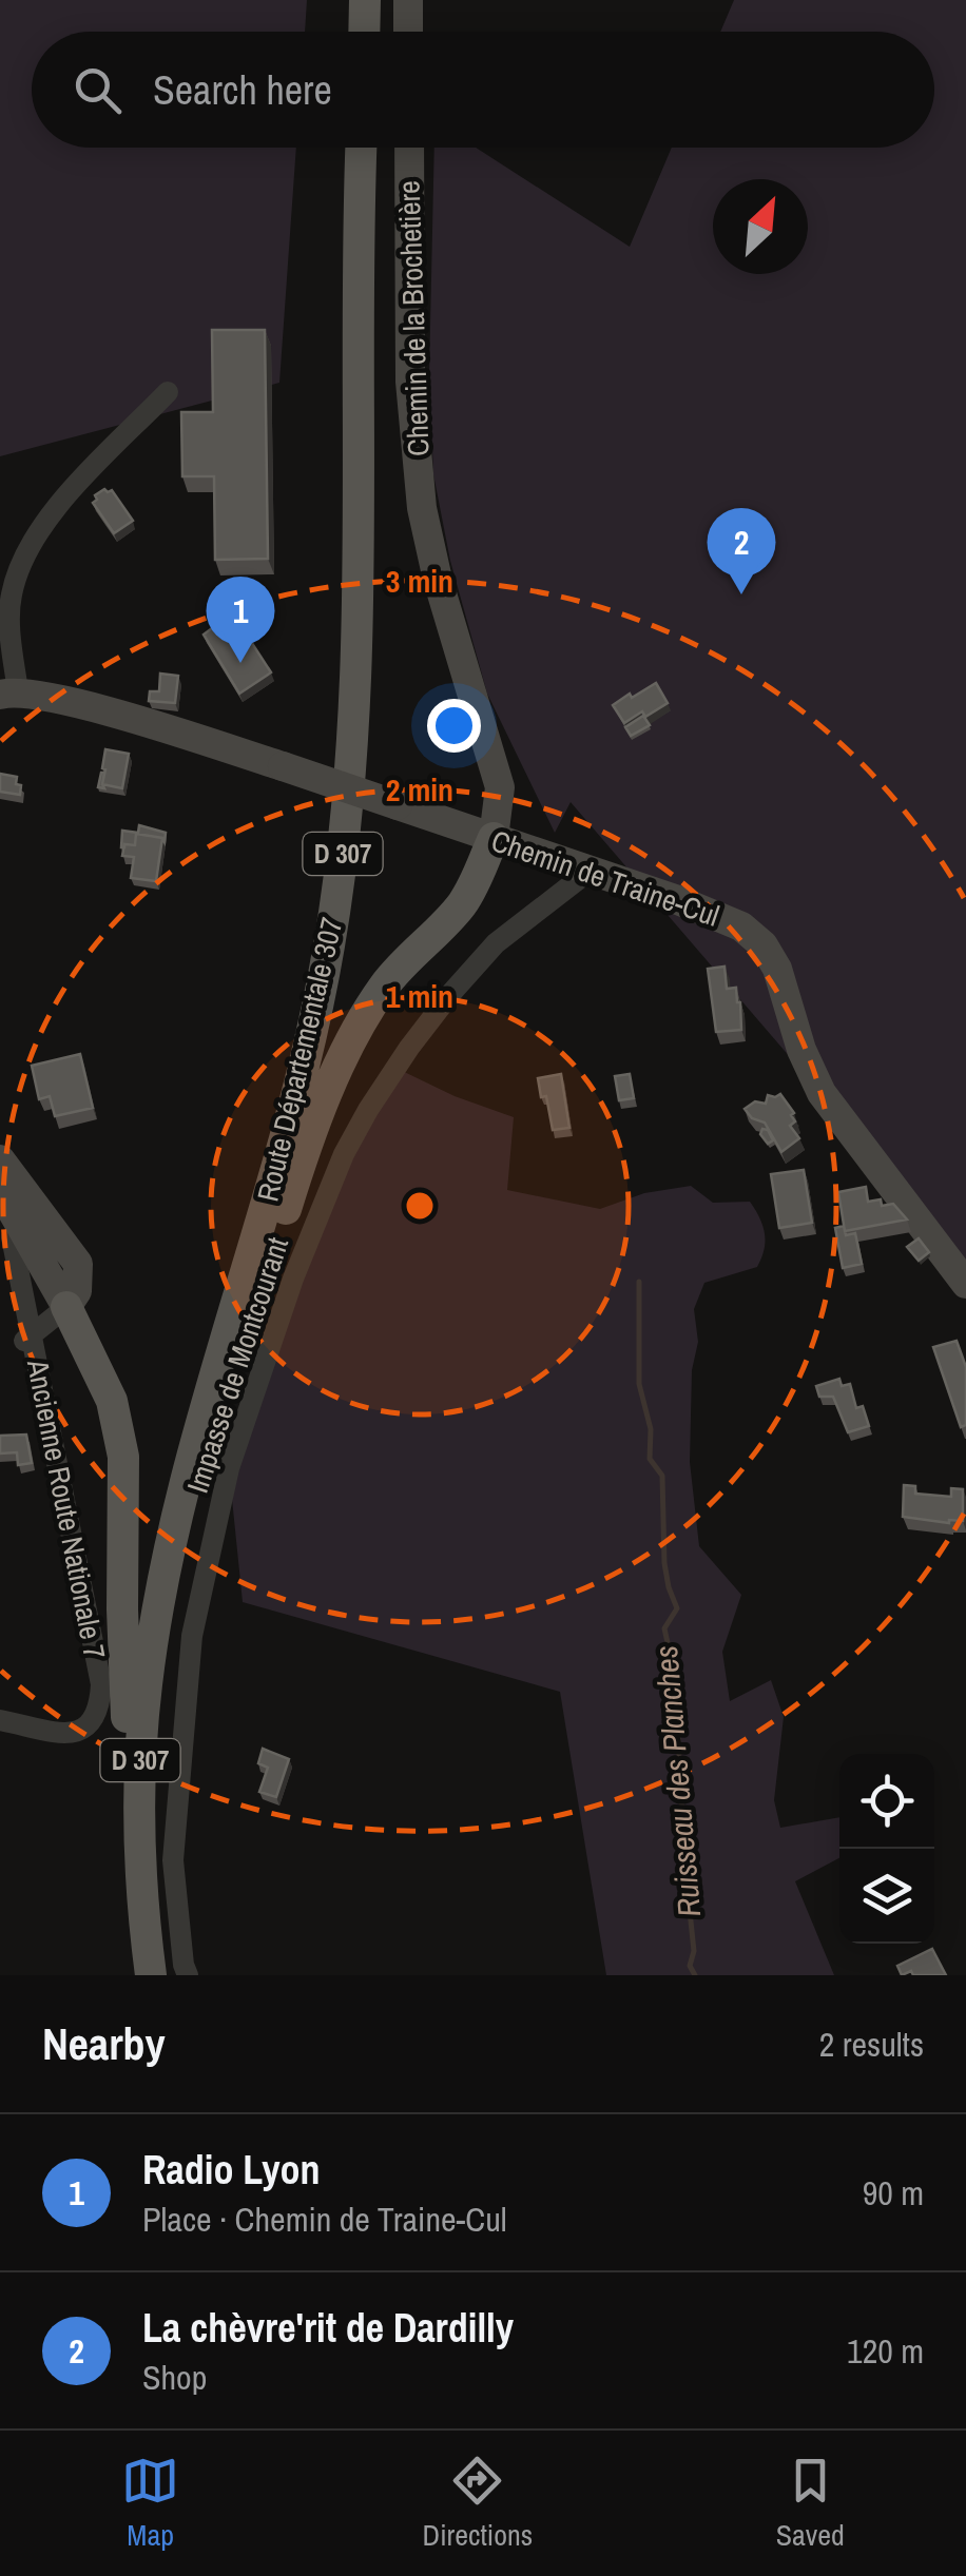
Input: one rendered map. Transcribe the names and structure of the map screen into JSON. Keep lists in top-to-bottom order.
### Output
{
  "streets": {
    "main road": ["D 307", "Route Départementale 307"],
    "street": [
      "Chemin de la Brochetière",
      "Chemin de Traine-Cul",
      "Impasse de Montcourant",
      "Ancienne Route Nationale 7"
    ]
  },
  "crossings": [
    ["Chemin de la Brochetière", "Chemin de Traine-Cul"],
    ["Chemin de Traine-Cul", "Impasse de Montcourant"]
  ],
  "water": ["Ruisseau des Planches"],
  "north": "top right",
  "page": {
    "search": "Search here",
    "pins": ["2", "1"],
    "heading": ["Nearby", "2 results"],
    "list": [
      {
        "mark": "1",
        "name": "Radio Lyon",
        "note": "Place · Chemin de Traine-Cul",
        "value": "90 m"
      },
      {
        "mark": "2",
        "name": "La chèvre'rit de Dardilly",
        "note": "Shop",
        "value": "120 m"
      }
    ],
    "nav": ["Map", "Directions", "Saved"]
  },
  "rings": ["3 min", "2 min", "1 min"]
}
